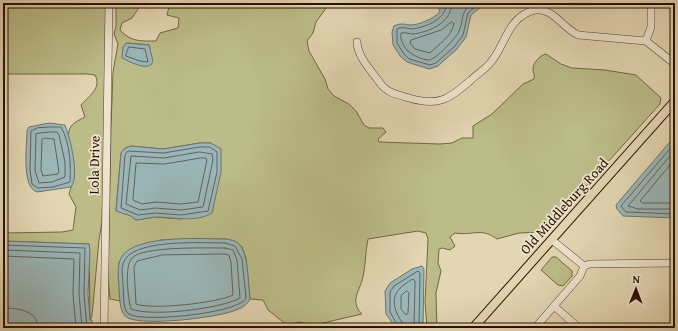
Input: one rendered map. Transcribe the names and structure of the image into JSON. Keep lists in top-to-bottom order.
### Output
{
  "streets": {
    "main road": ["Old Middleburg Road"],
    "street": ["Lola Drive"]
  },
  "north": "top"
}
